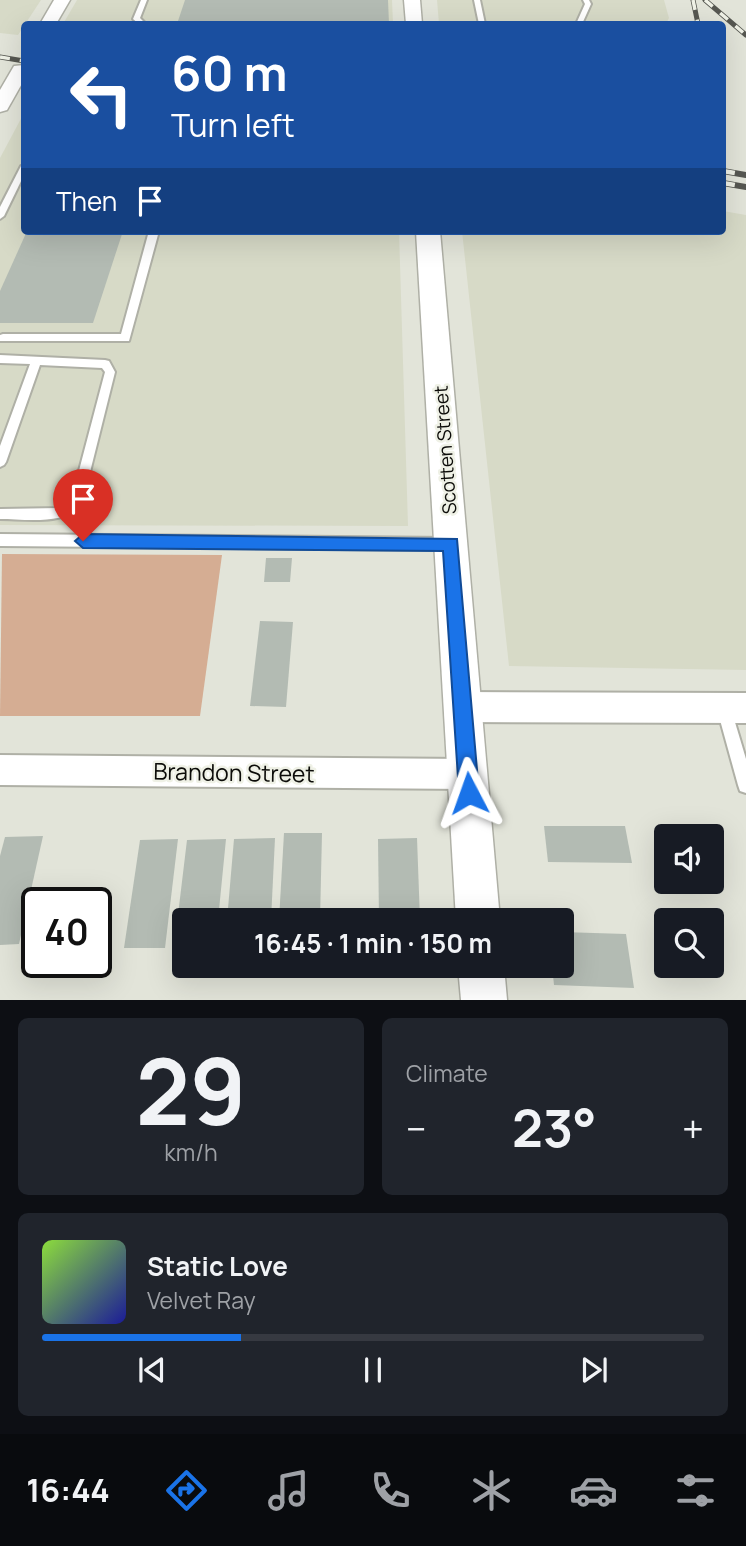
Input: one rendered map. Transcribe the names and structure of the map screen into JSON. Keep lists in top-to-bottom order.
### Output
{
  "streets": {
    "street": ["Scotten Street", "Brandon Street"]
  },
  "crossings": [
    ["Scotten Street", "Brandon Street"]
  ],
  "page": {
    "turn": ["60 m", "Turn left"],
    "then": "Then",
    "limit": "40",
    "trip": "16:45 · 1 min · 150 m",
    "tile": [
      ["29", "km/h"],
      "Climate"
    ],
    "heat": ["−", "23°", "+"],
    "song": ["Static Love", "Velvet Ray"],
    "tabs": "16:44"
  }
}
